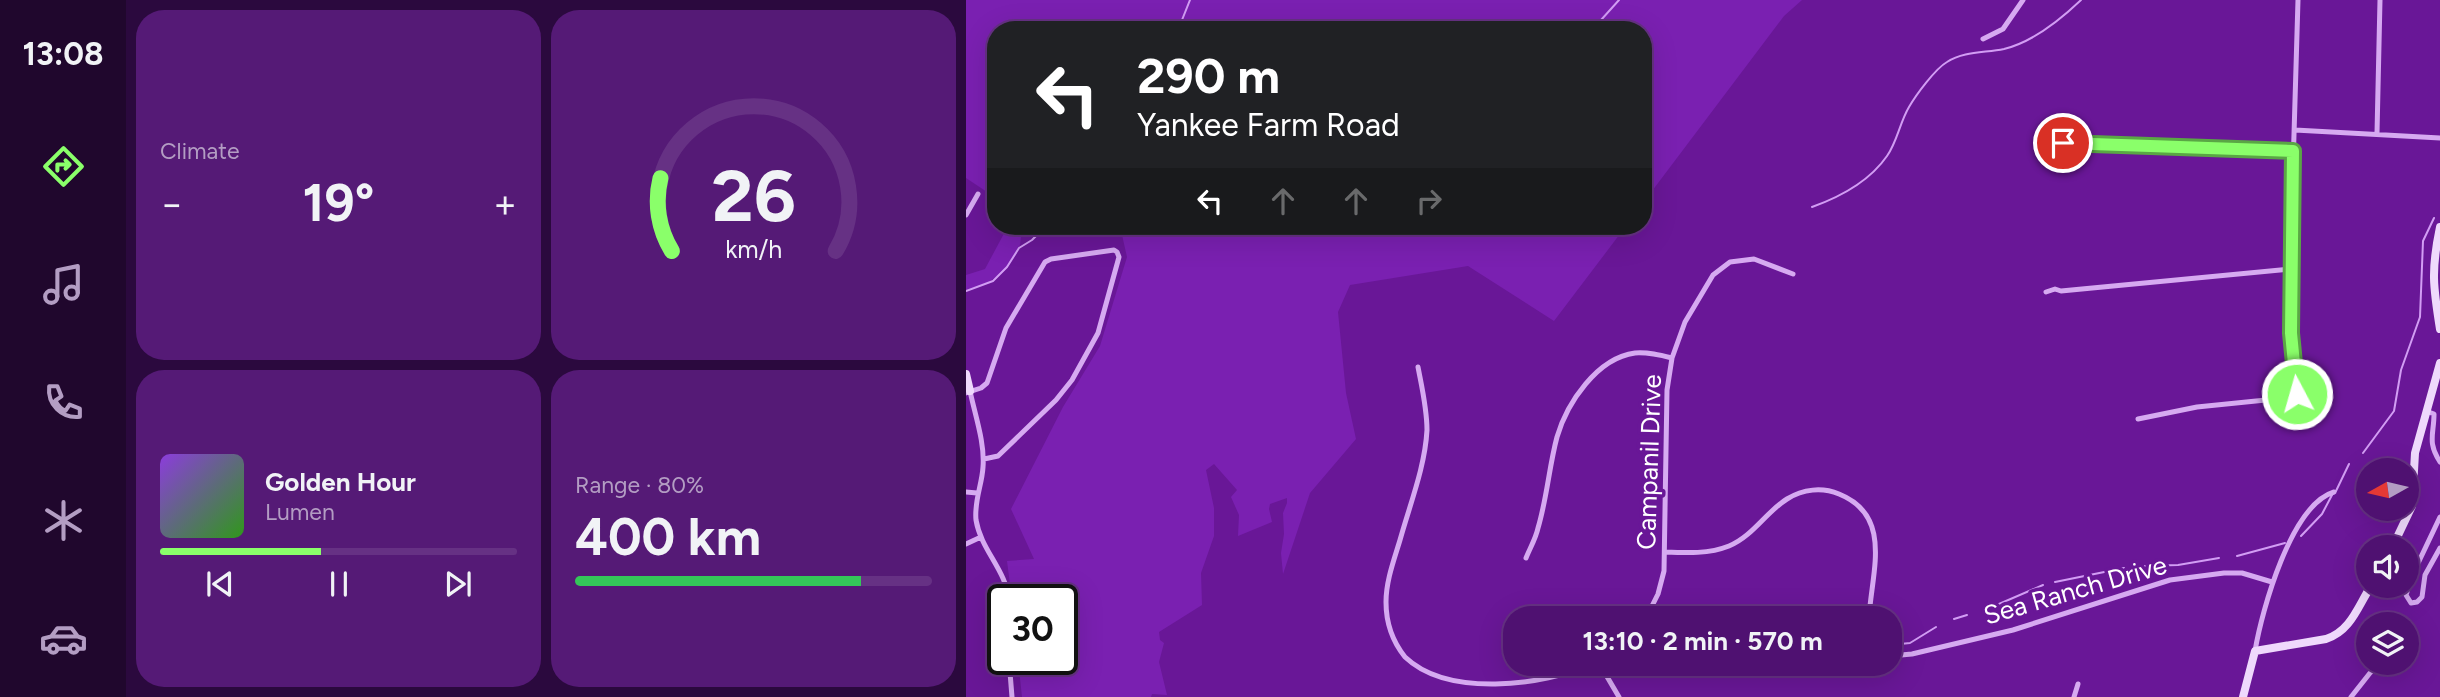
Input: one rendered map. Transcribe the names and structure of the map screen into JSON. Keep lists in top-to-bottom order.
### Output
{
  "streets": {
    "street": ["Campanil Drive", "Sea Ranch Drive"]
  },
  "north": "left",
  "page": {
    "tabs": "13:08",
    "tile": [
      "Climate",
      ["Range · 80%", "400 km"]
    ],
    "turn": ["290 m", "Yankee Farm Road"],
    "heat": ["−", "19°", "+"],
    "song": ["Golden Hour", "Lumen"],
    "limit": "30",
    "trip": "13:10 · 2 min · 570 m",
    "gauge": ["26", "km/h"]
  }
}
